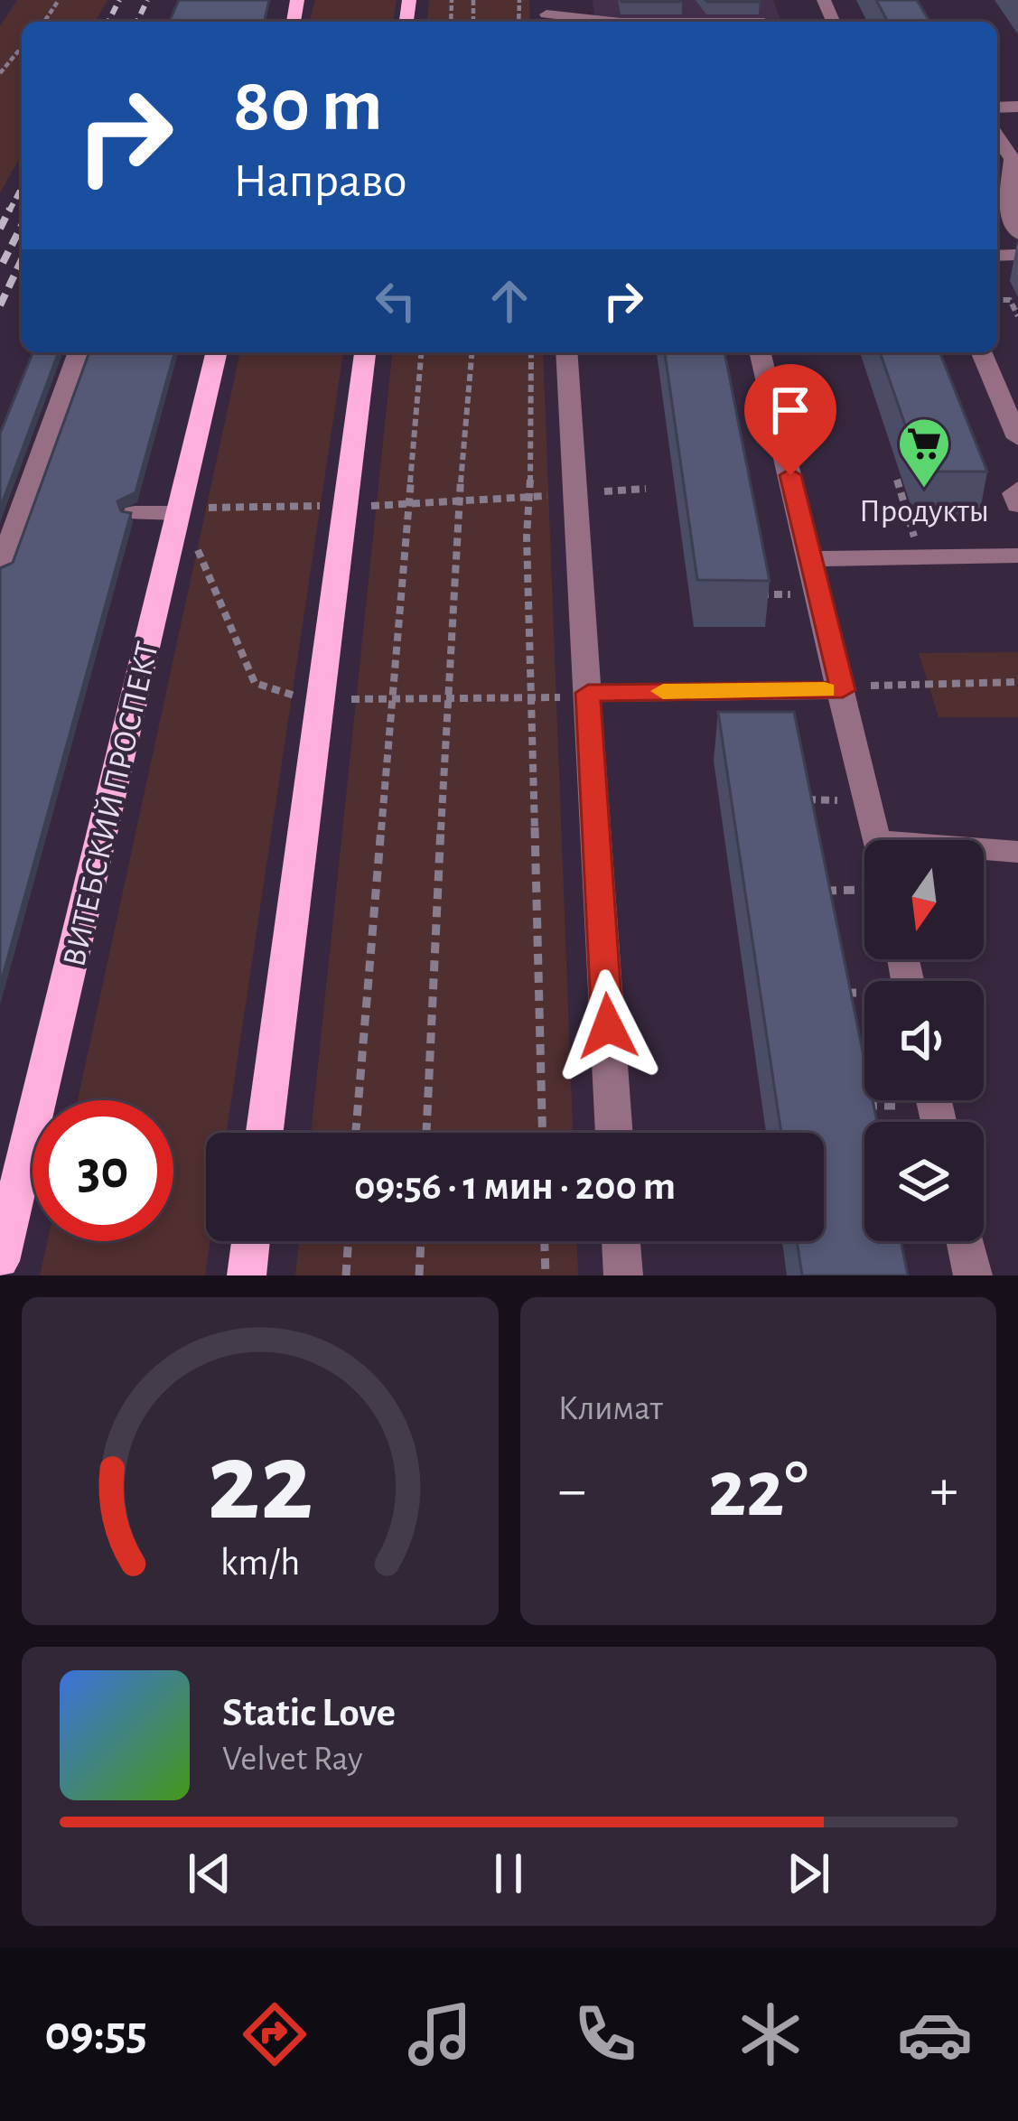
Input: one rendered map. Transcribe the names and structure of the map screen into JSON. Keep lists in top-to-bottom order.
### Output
{
  "streets": {
    "main road": ["ВИТЕБСКИЙ ПРОСПЕКТ"]
  },
  "places": {
    "supermarket": ["Продукты"]
  },
  "north": "bottom",
  "page": {
    "turn": ["80 m", "Направо"],
    "limit": "30",
    "trip": "09:56 · 1 мин · 200 m",
    "tile": "Климат",
    "heat": ["−", "22°", "+"],
    "song": ["Static Love", "Velvet Ray"],
    "tabs": "09:55",
    "gauge": ["22", "km/h"]
  }
}
